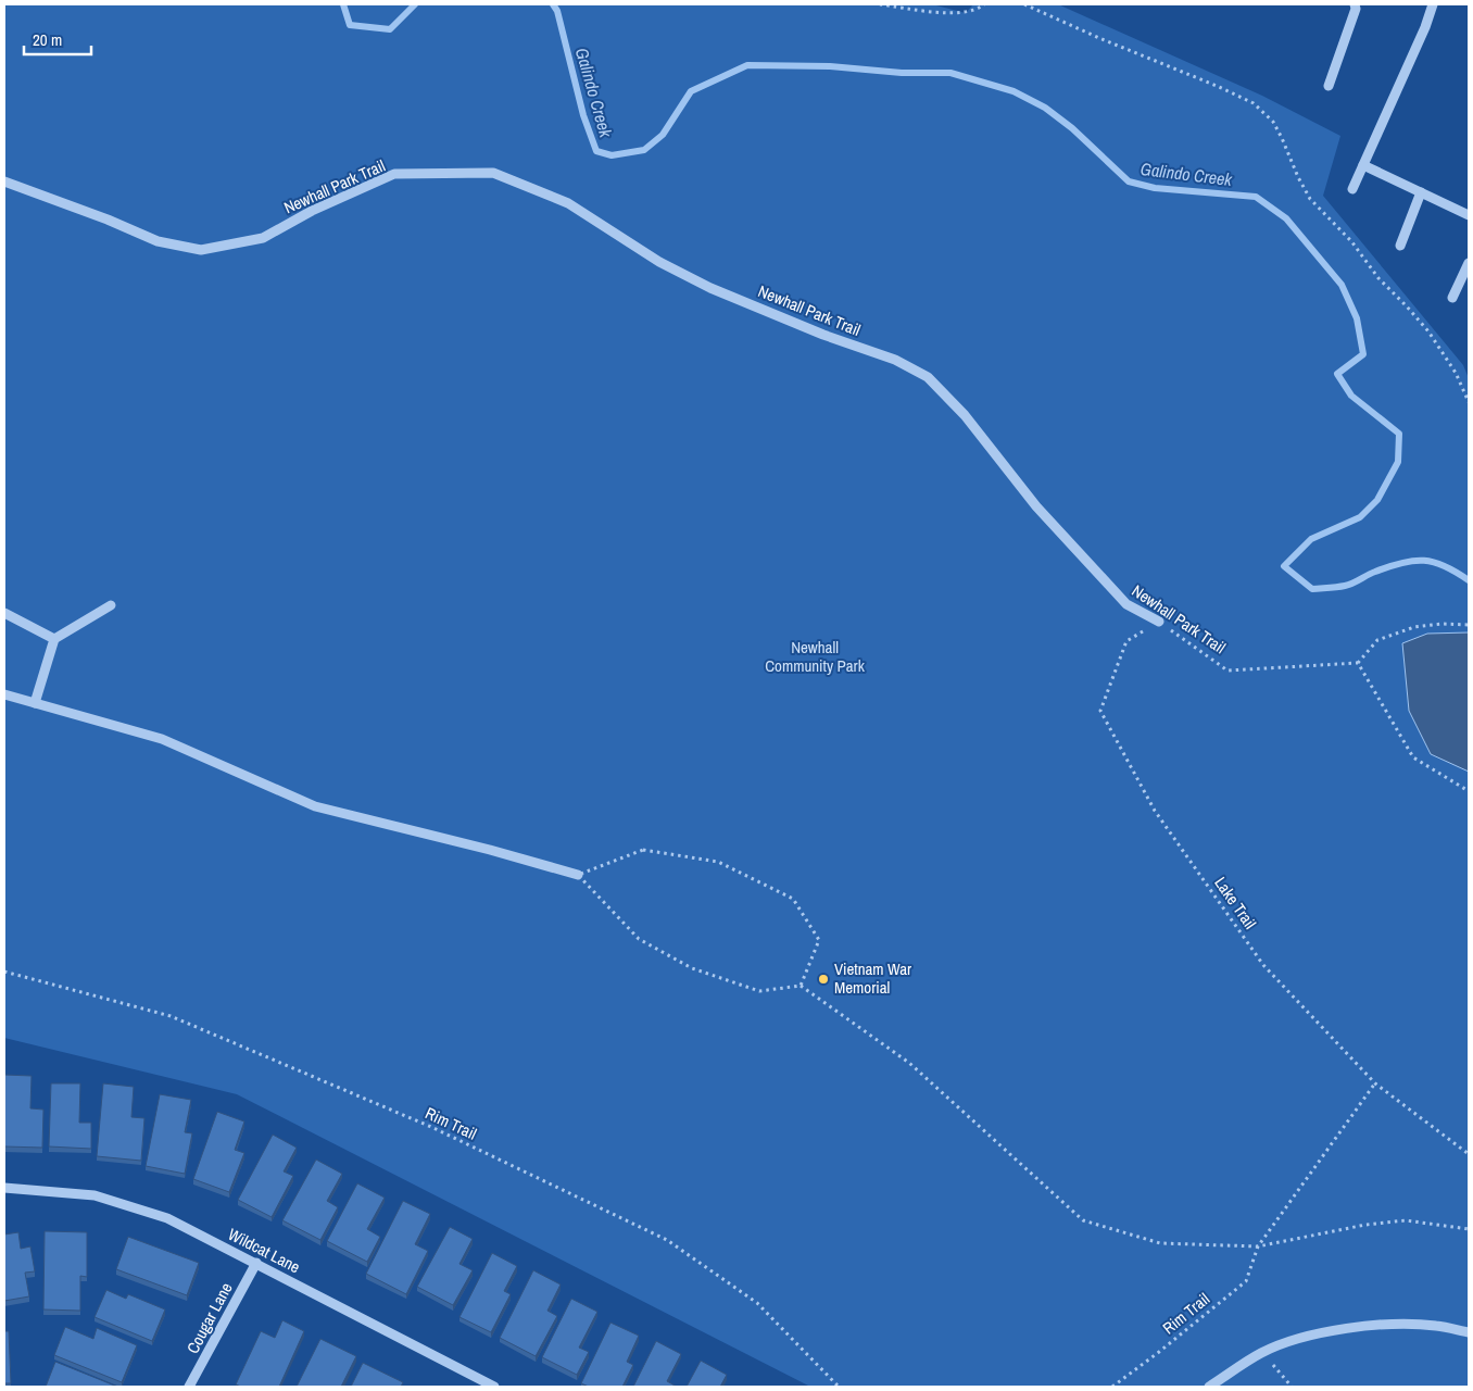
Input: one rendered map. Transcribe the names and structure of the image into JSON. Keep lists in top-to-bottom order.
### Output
{
  "streets": {
    "street": ["Newhall Park Trail", "Wildcat Lane", "Cougar Lane"],
    "path": ["Lake Trail", "Rim Trail"]
  },
  "crossings": [
    ["Newhall Park Trail", "Lake Trail"],
    ["Lake Trail", "Rim Trail"],
    ["Wildcat Lane", "Cougar Lane"]
  ],
  "water": ["Galindo Creek"],
  "parks": ["Newhall Community Park"],
  "places": ["Vietnam War Memorial"],
  "scale_bar": "20 m"
}
